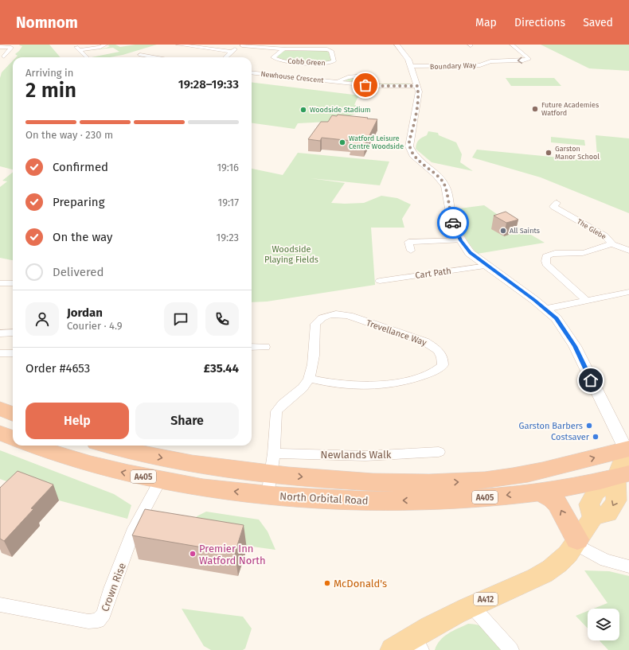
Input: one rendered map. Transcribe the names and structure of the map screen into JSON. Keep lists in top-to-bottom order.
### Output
{
  "streets": {
    "highway": ["A405", "North Orbital Road"],
    "main road": ["A412"],
    "street": [
      "Cobb Green",
      "Boundary Way",
      "Newhouse Crescent",
      "The Glebe",
      "Cart Path",
      "Trevellance Way",
      "Newlands Walk",
      "Crown Rise"
    ]
  },
  "crossings": [
    ["North Orbital Road", "Crown Rise"],
    ["North Orbital Road", "A412"]
  ],
  "parks": ["Woodside Playing Fields"],
  "places": [
    "Future Academies Watford",
    "Woodside Stadium",
    "Watford Leisure Centre Woodside",
    "Garston Manor School",
    "All Saints",
    "Garston Barbers",
    "Costsaver",
    "Premier Inn Watford North",
    "McDonald's"
  ],
  "page": {
    "header": "Nomnom",
    "nav": ["Map", "Directions", "Saved"],
    "heading": ["2 min", "Arriving in", "19:28–19:33"],
    "panel": [
      "Jordan",
      "Courier · 4.9",
      "Order #4653",
      "£35.44"
    ],
    "bar": "On the way · 230 m",
    "list": [
      ["Confirmed", "19:16"],
      ["Preparing", "19:17"],
      ["On the way", "19:23"],
      "Delivered"
    ],
    "buttons": ["Help", "Share"]
  }
}
